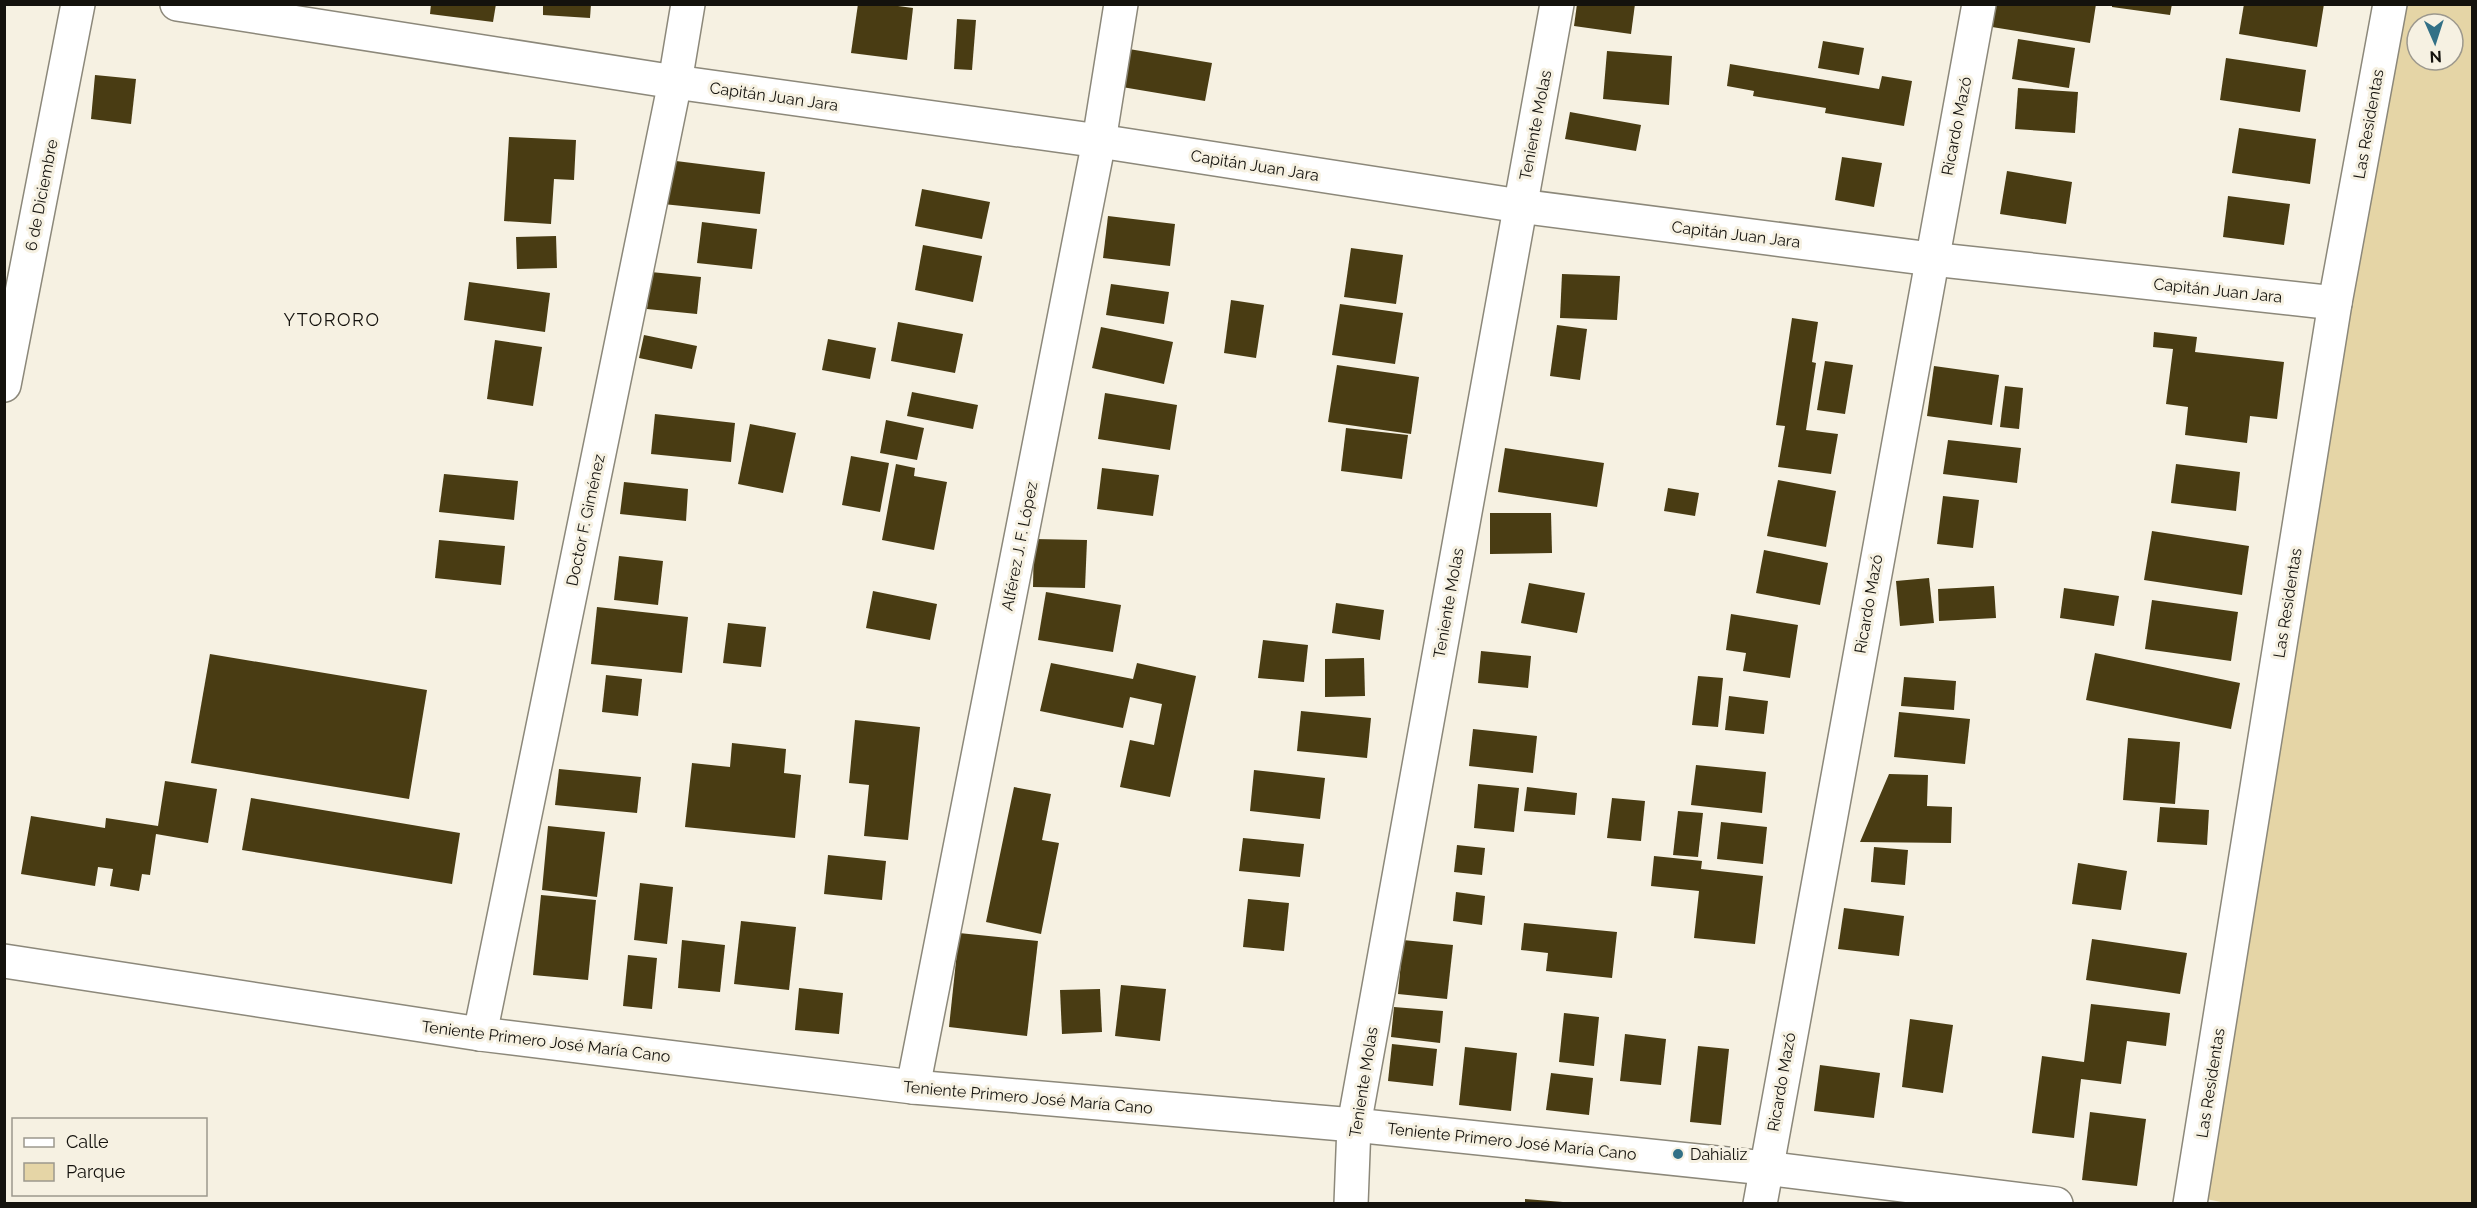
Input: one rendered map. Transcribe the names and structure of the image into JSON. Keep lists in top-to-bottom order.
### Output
{
  "streets": {
    "street": [
      "Capitán Juan Jara",
      "Las Residentas",
      "Teniente Molas",
      "Ricardo Mazó",
      "6 de Diciembre",
      "Doctor F. Giménez",
      "Alférez J. F. López",
      "Teniente Primero José María Cano"
    ]
  },
  "crossings": [
    ["Capitán Juan Jara", "Las Residentas"],
    ["Capitán Juan Jara", "Teniente Molas"],
    ["Capitán Juan Jara", "Ricardo Mazó"],
    ["Capitán Juan Jara", "Doctor F. Giménez"],
    ["Capitán Juan Jara", "Alférez J. F. López"],
    ["Teniente Molas", "Teniente Primero José María Cano"],
    ["Ricardo Mazó", "Teniente Primero José María Cano"],
    ["Doctor F. Giménez", "Teniente Primero José María Cano"],
    ["Alférez J. F. López", "Teniente Primero José María Cano"]
  ],
  "districts": ["YTORORO"],
  "places": ["Dahializ"],
  "legend": ["Calle", "Parque"],
  "north": "bottom"
}
